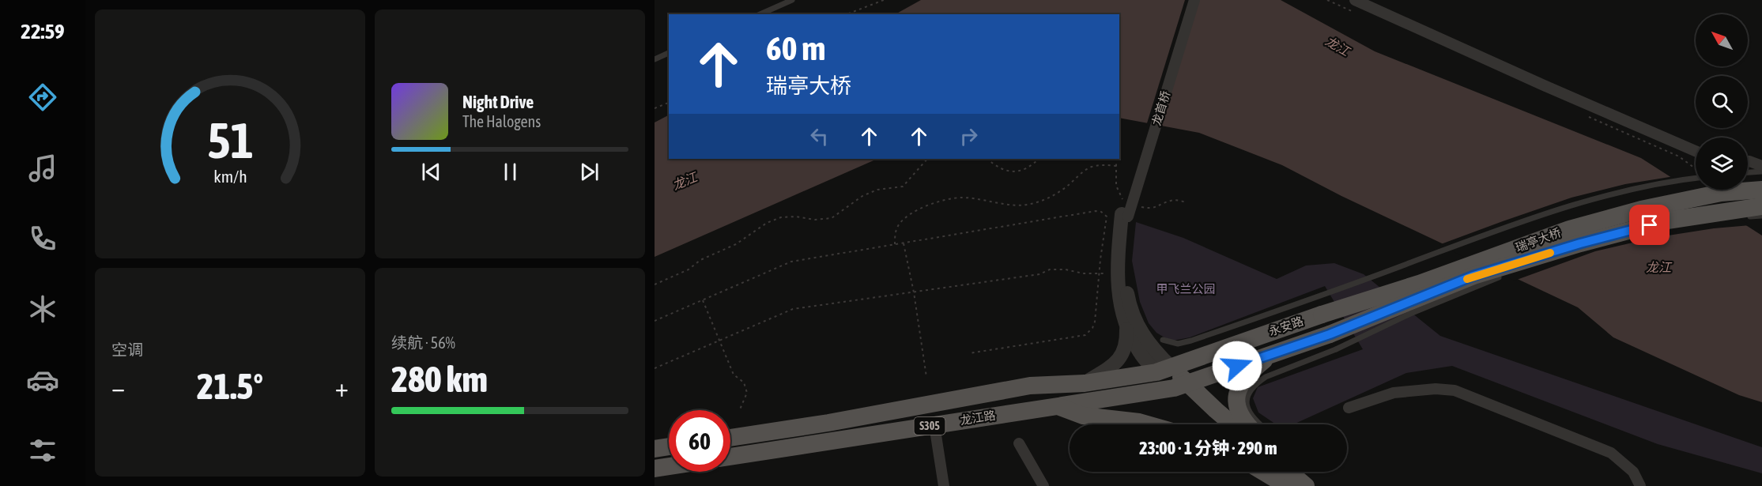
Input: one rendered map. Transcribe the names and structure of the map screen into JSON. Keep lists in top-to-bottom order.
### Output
{
  "streets": {
    "main road": [
      "瑞亭大桥",
      "永安路",
      "龙江路",
      "S305"
    ],
    "street": ["龙首桥"]
  },
  "crossings": [
    ["瑞亭大桥", "永安路"],
    ["永安路", "龙江路"]
  ],
  "water": ["龙江"],
  "parks": ["甲飞兰公园"],
  "north": "top left",
  "page": {
    "tabs": "22:59",
    "turn": ["60 m", "瑞亭大桥"],
    "song": ["Night Drive", "The Halogens"],
    "tile": [
      "空调",
      ["续航 · 56%", "280 km"]
    ],
    "heat": ["−", "21.5°", "+"],
    "limit": "60",
    "trip": "23:00 · 1 分钟 · 290 m",
    "gauge": ["51", "km/h"]
  }
}
